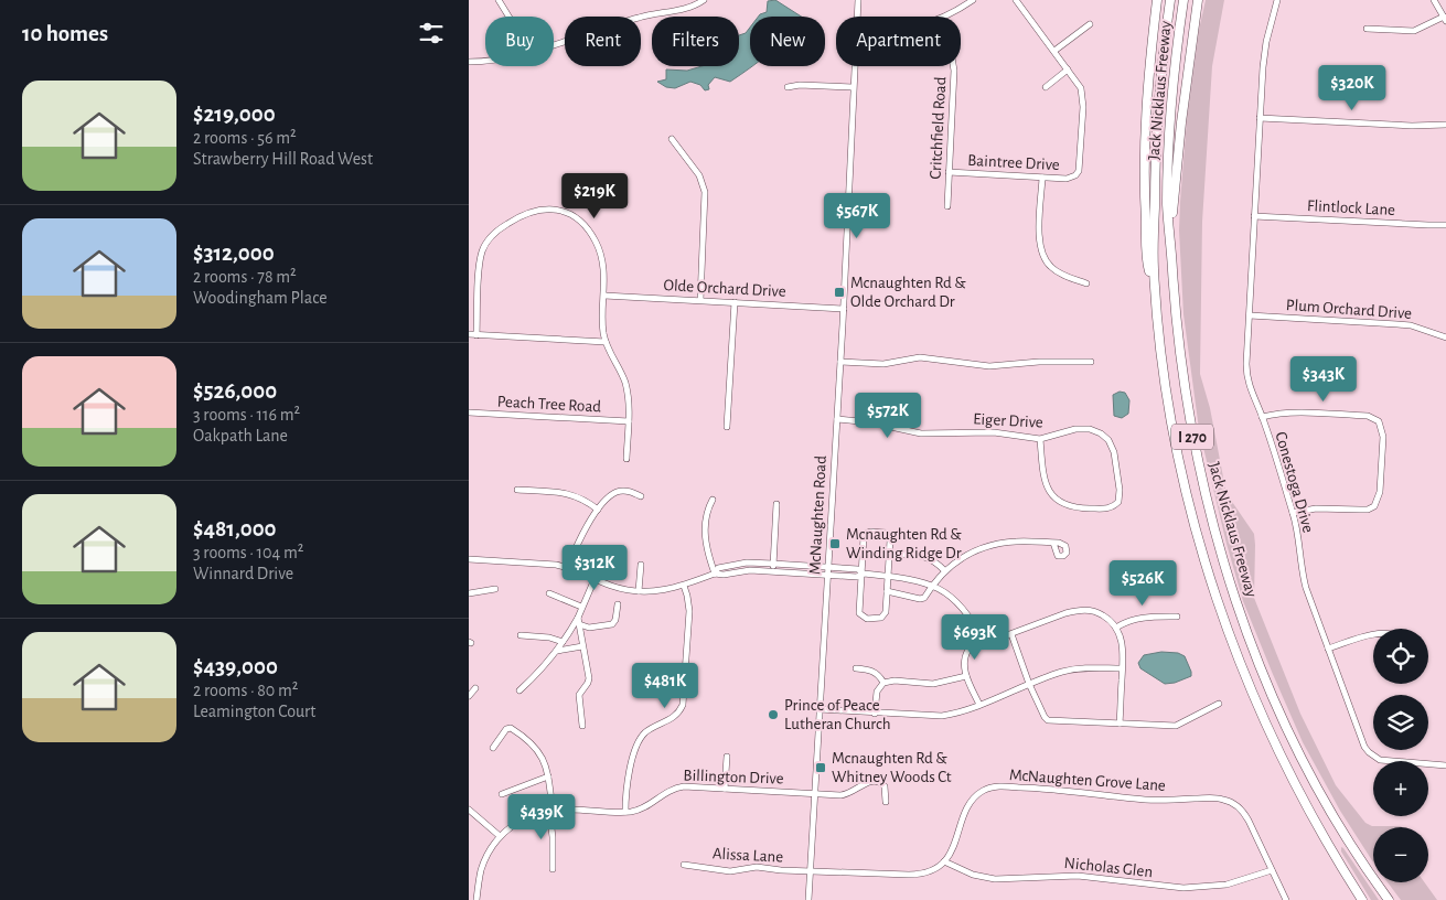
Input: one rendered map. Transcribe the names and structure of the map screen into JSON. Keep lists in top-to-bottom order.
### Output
{
  "streets": {
    "highway": ["Jack Nicklaus Freeway", "I 270"],
    "street": [
      "Critchfield Road",
      "Baintree Drive",
      "Flintlock Lane",
      "Olde Orchard Drive",
      "Plum Orchard Drive",
      "Peach Tree Road",
      "Eiger Drive",
      "Conestoga Drive",
      "McNaughten Road",
      "Billington Drive",
      "McNaughten Grove Lane",
      "Alissa Lane",
      "Nicholas Glen"
    ]
  },
  "crossings": [
    ["Critchfield Road", "Baintree Drive"],
    ["Flintlock Lane", "Conestoga Drive"],
    ["Olde Orchard Drive", "McNaughten Road"],
    ["Plum Orchard Drive", "Conestoga Drive"],
    ["Eiger Drive", "McNaughten Road"],
    ["McNaughten Road", "Billington Drive"],
    ["McNaughten Road", "Alissa Lane"],
    ["McNaughten Grove Lane", "Nicholas Glen"]
  ],
  "places": {
    "transit": ["Mcnaughten Rd & Olde Orchard Dr", "Mcnaughten Rd & Winding Ridge Dr", "Mcnaughten Rd & Whitney Woods Ct"],
    "other": ["Prince of Peace Lutheran Church"]
  },
  "page": {
    "heading": "10 homes",
    "chip": [
      "Buy",
      "Rent",
      "Filters",
      "New",
      "Apartment"
    ],
    "price": [
      "$320K",
      "$219K",
      "$567K",
      "$343K",
      "$572K",
      "$312K",
      "$526K",
      "$693K",
      "$481K",
      "$439K"
    ],
    "list": [
      {
        "name": "$219,000",
        "note": "2 rooms · 56 m² · Strawberry Hill Road West"
      },
      {
        "name": "$312,000",
        "note": "2 rooms · 78 m² · Woodingham Place"
      },
      {
        "name": "$526,000",
        "note": "3 rooms · 116 m² · Oakpath Lane"
      },
      {
        "name": "$481,000",
        "note": "3 rooms · 104 m² · Winnard Drive"
      },
      {
        "name": "$439,000",
        "note": "2 rooms · 80 m² · Leamington Court"
      }
    ],
    "map_buttons": ["+", "−"]
  }
}
